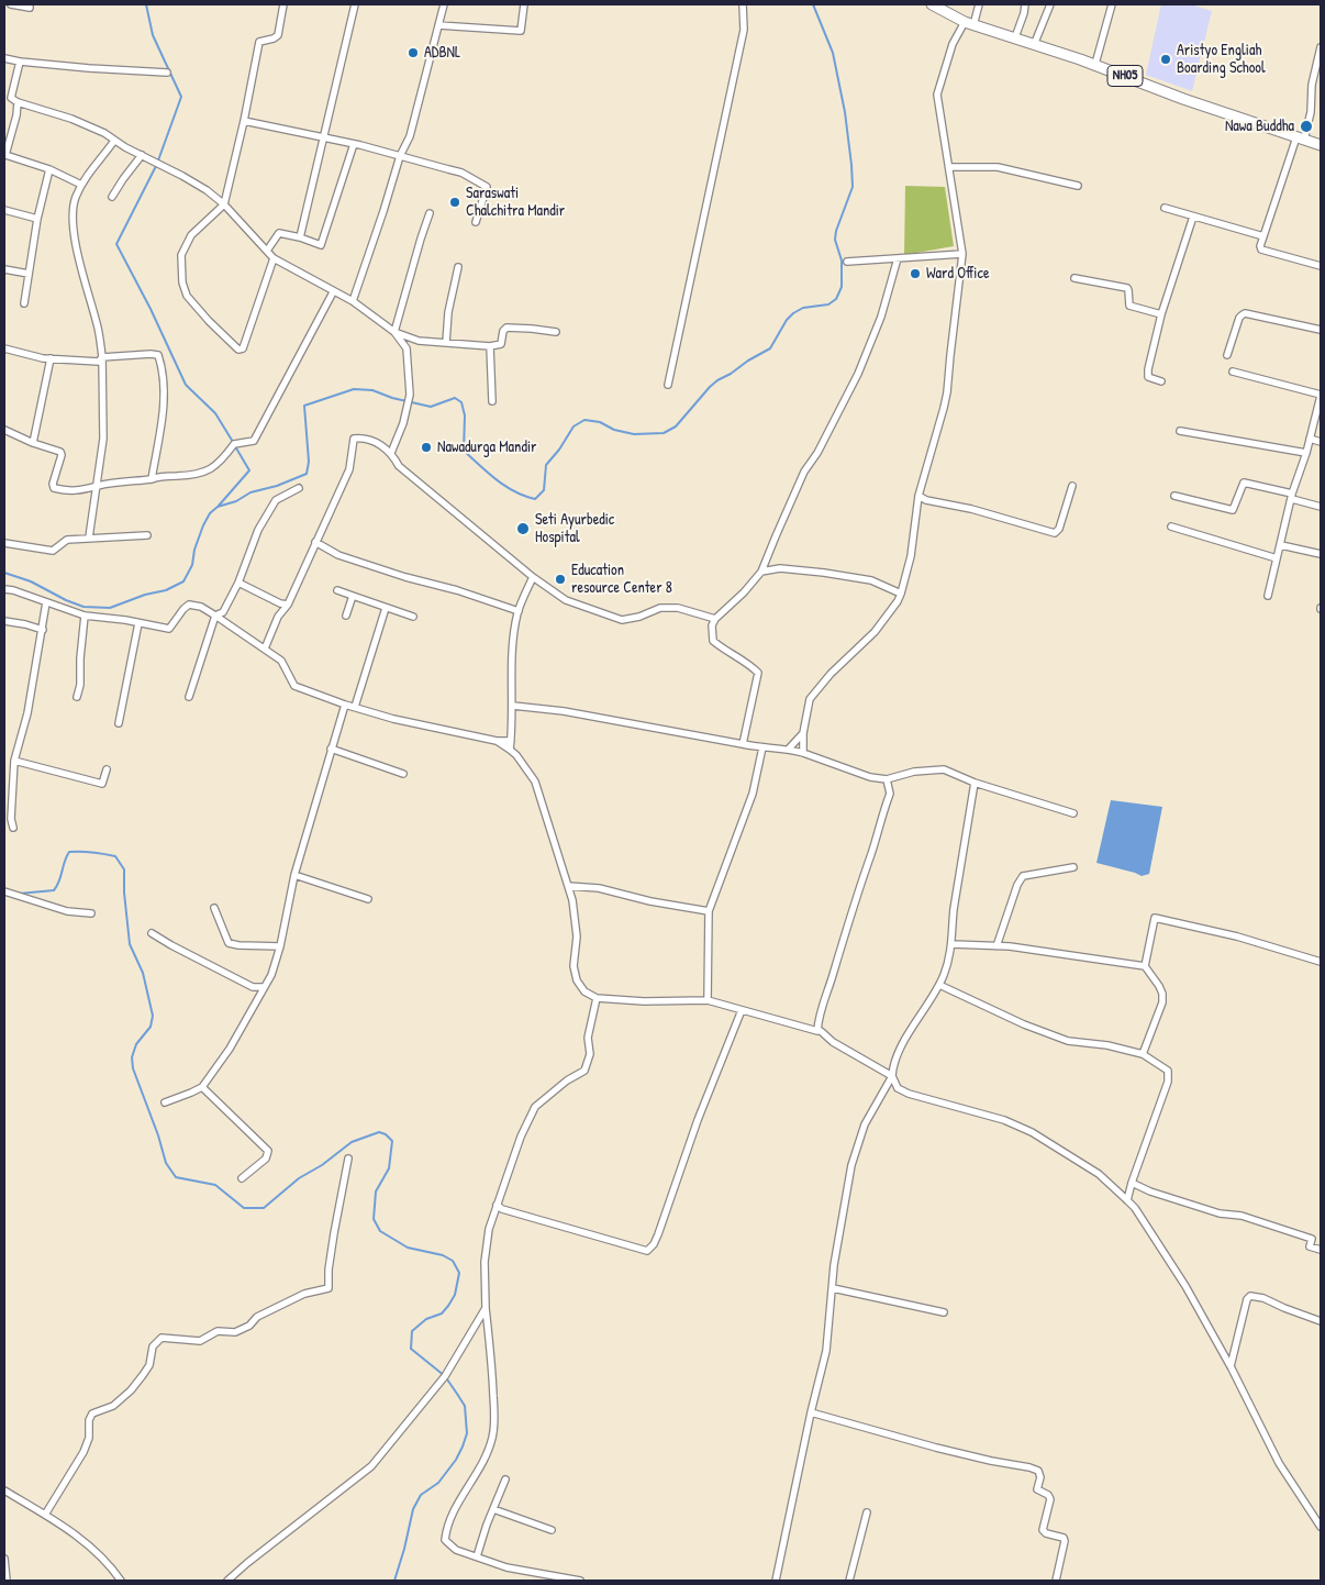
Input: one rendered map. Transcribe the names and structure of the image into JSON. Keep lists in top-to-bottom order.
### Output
{
  "streets": {
    "main road": ["NH05"]
  },
  "places": [
    "ADBNL",
    "Aristyo Engliah Boarding School",
    "Nawa Buddha",
    "Saraswati Chalchitra Mandir",
    "Ward Office",
    "Nawadurga Mandir",
    "Seti Ayurbedic Hospital",
    "Education resource Center 8"
  ]
}
